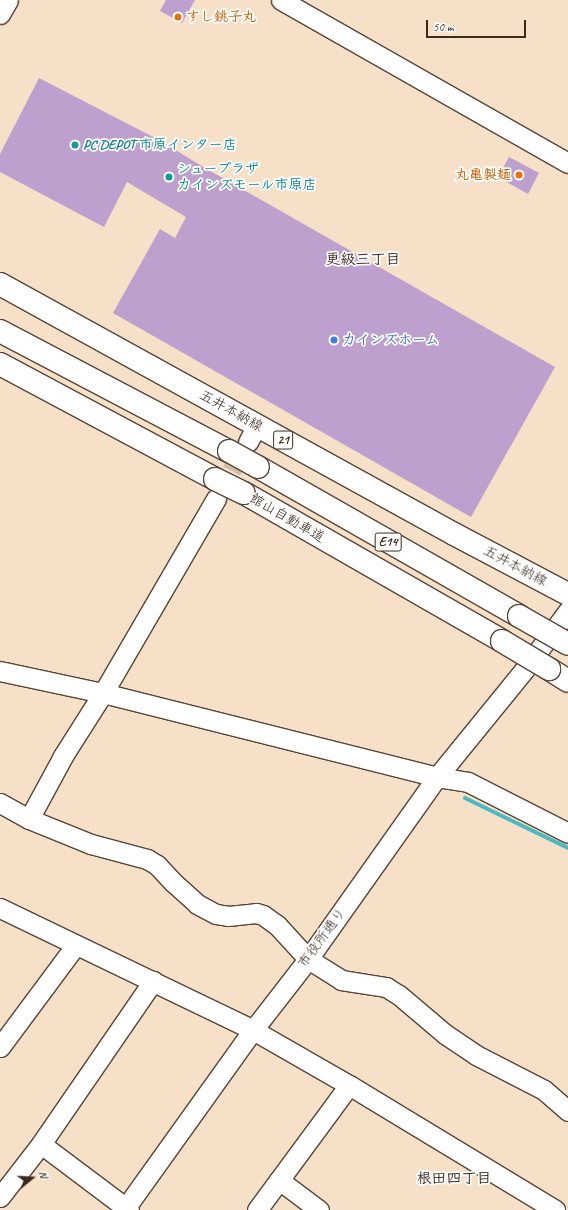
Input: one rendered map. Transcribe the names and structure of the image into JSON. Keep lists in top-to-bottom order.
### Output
{
  "streets": {
    "main road": [
      "五井本納線",
      "21",
      "館山自動車道",
      "E14"
    ],
    "street": ["市役所通り"]
  },
  "crossings": [
    ["五井本納線", "E14"]
  ],
  "districts": ["更級三丁目", "根田四丁目"],
  "places": [
    "すし銚子丸",
    "PC DEPOT 市原インター店",
    "丸亀製麺",
    "シュープラザ カインズモール市原店",
    "カインズホーム"
  ],
  "scale_bar": "50 m",
  "north": "right"
}
